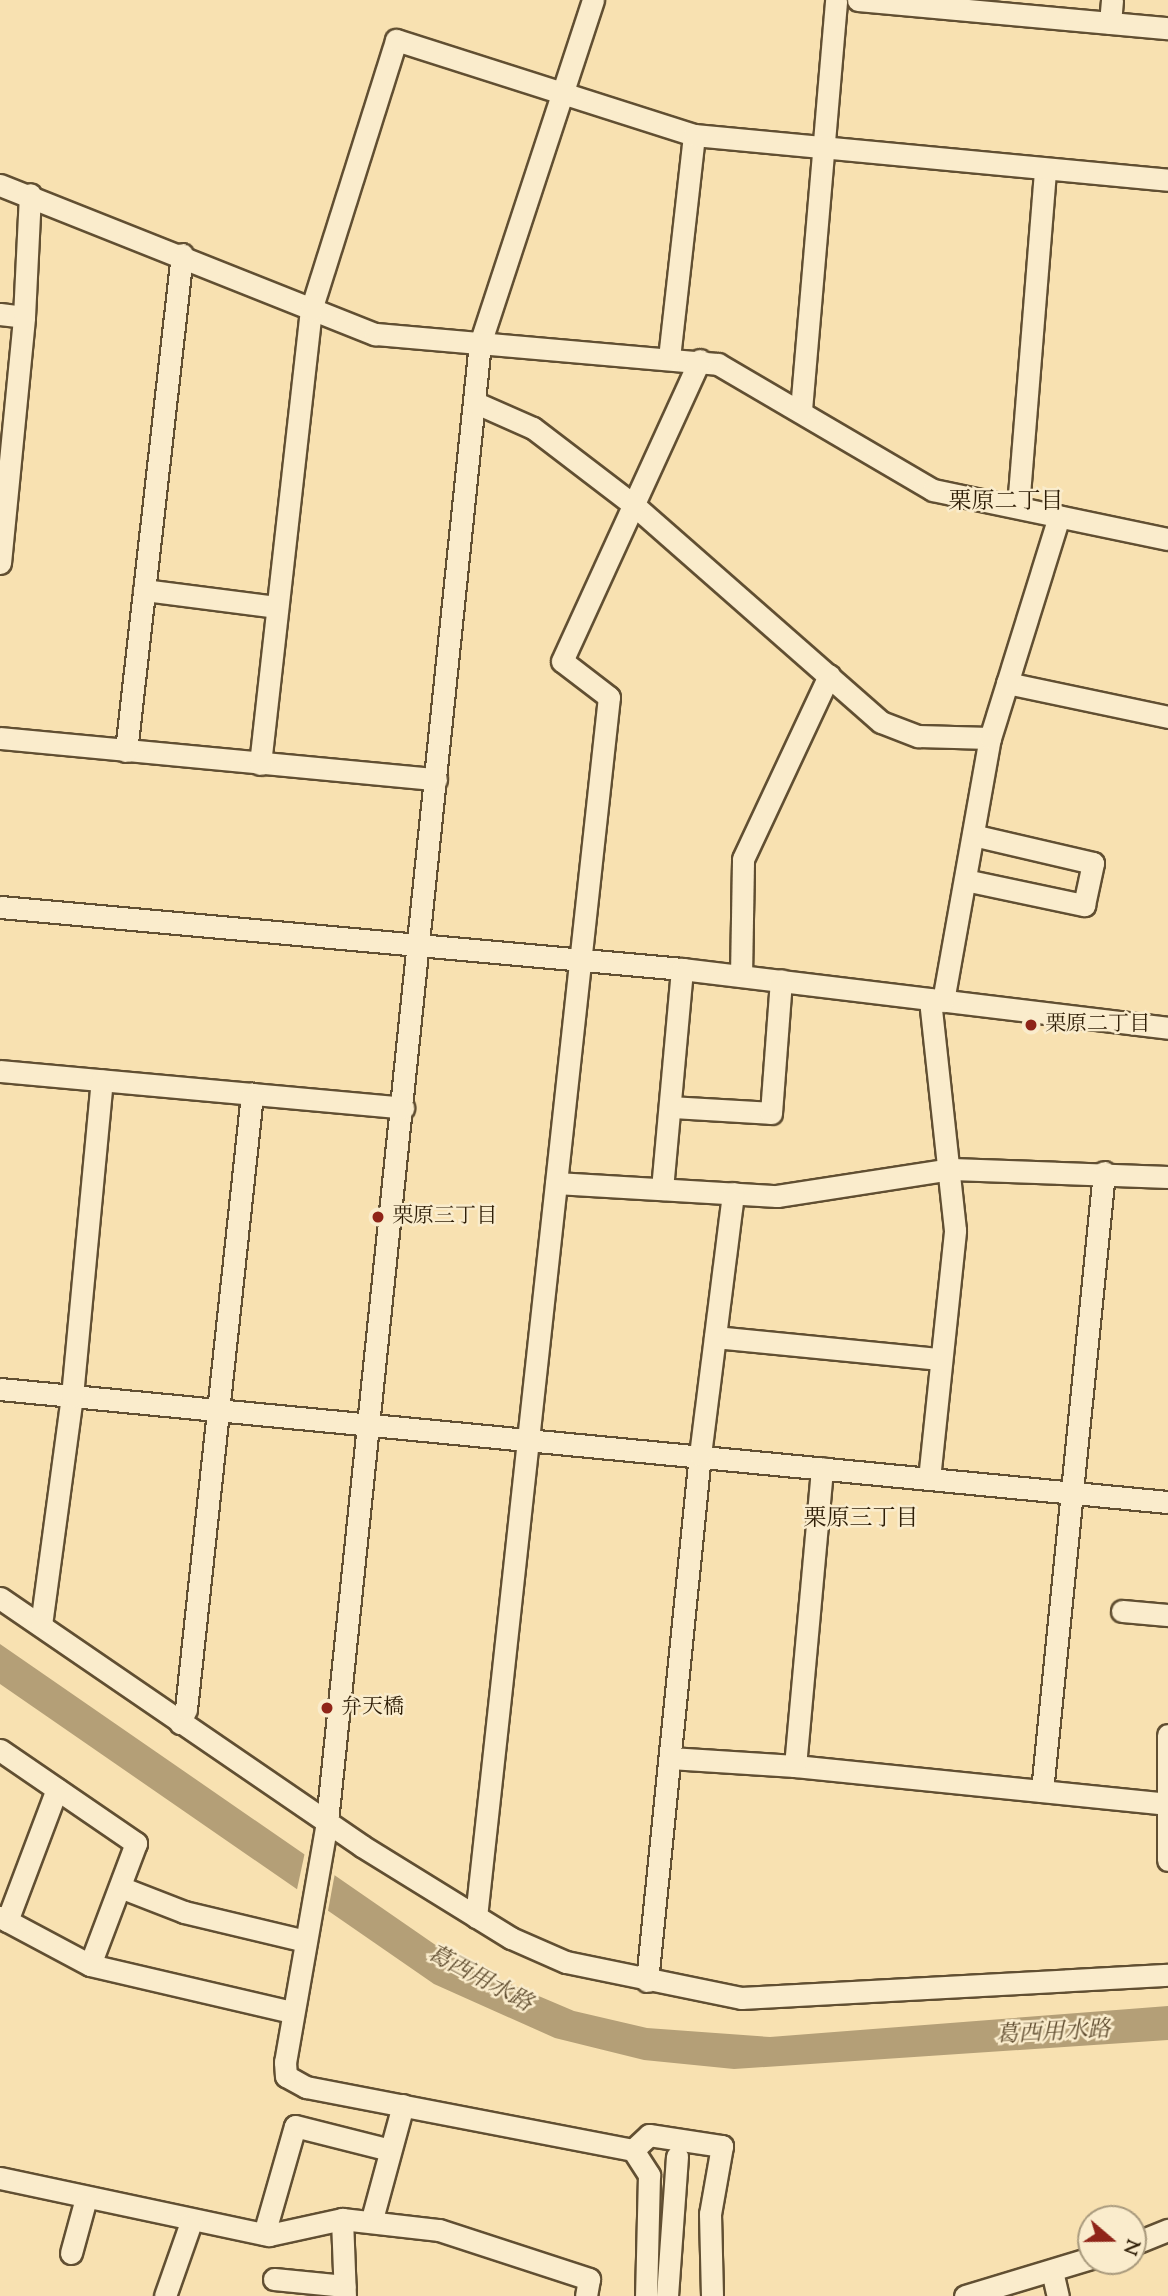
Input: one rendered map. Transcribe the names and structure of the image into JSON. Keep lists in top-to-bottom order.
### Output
{
  "districts": ["栗原二丁目", "栗原三丁目"],
  "water": ["葛西用水路"],
  "places": ["栗原二丁目", "栗原三丁目", "弁天橋"],
  "north": "right"
}
